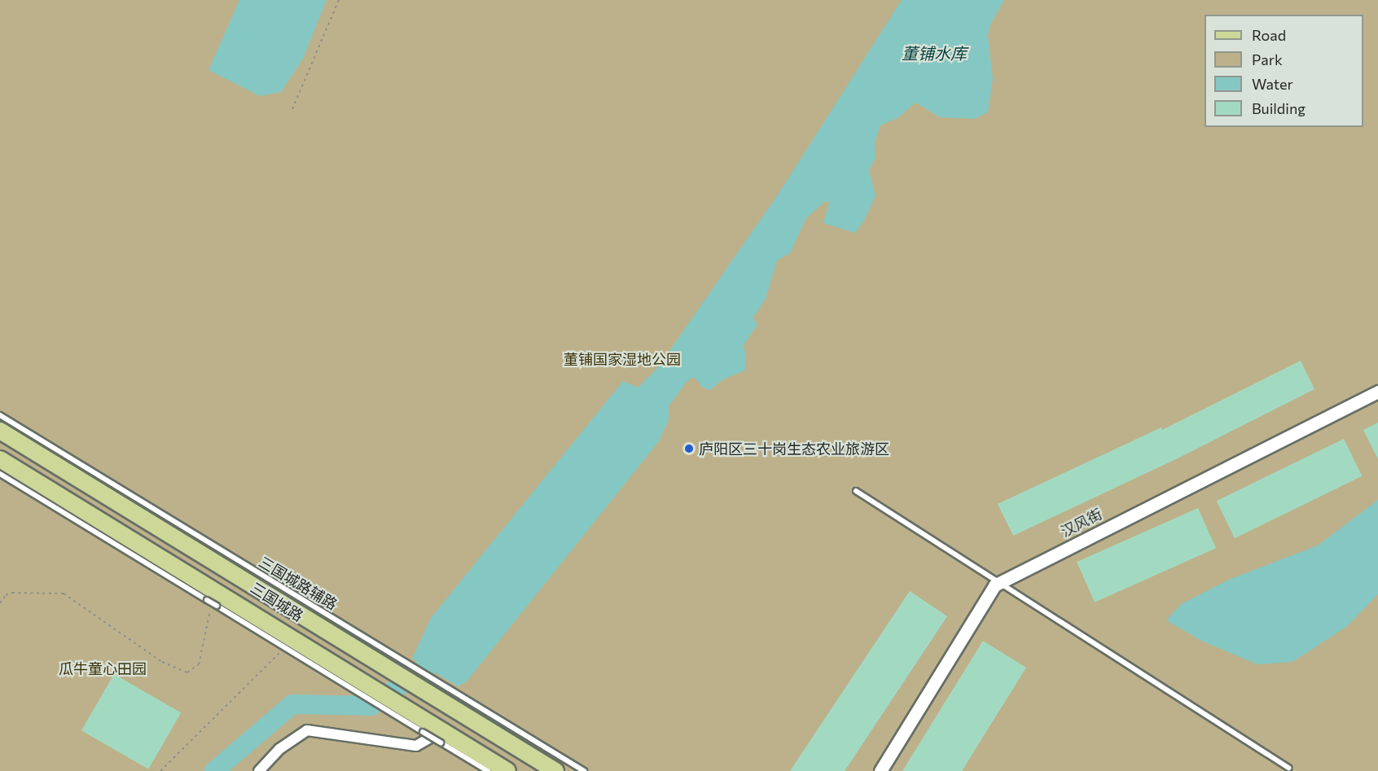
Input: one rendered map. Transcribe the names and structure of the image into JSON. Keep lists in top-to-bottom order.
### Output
{
  "streets": {
    "main road": ["三国城路"],
    "street": ["汉风街"],
    "lane": ["三国城路辅路"]
  },
  "crossings": [
    ["三国城路辅路", "三国城路"]
  ],
  "water": ["董铺水库"],
  "parks": ["董铺国家湿地公园", "瓜牛童心田园"],
  "places": ["庐阳区三十岗生态农业旅游区"],
  "legend": [
    "Road",
    "Park",
    "Water",
    "Building"
  ]
}
